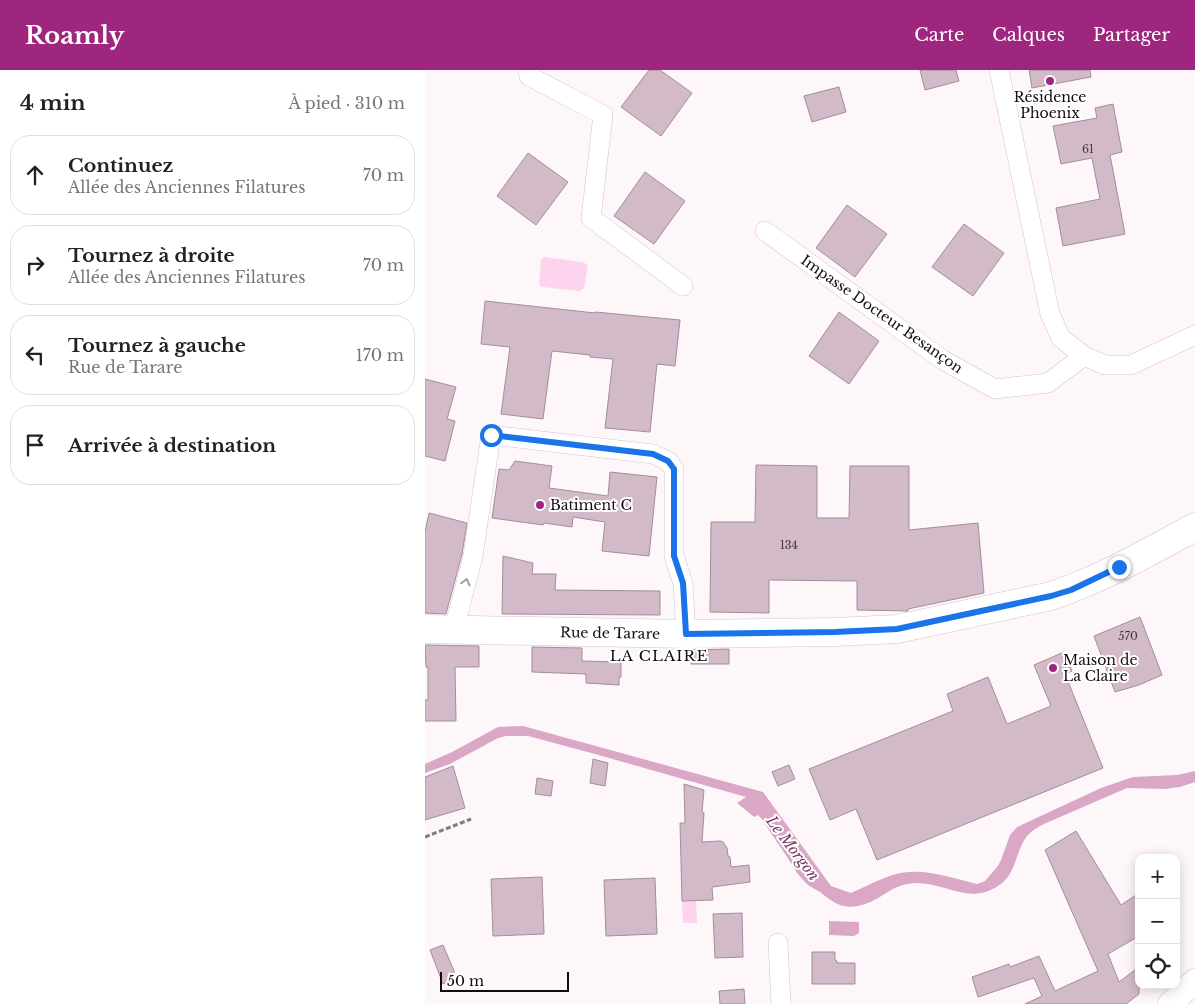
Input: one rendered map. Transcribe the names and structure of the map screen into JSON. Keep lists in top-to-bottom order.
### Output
{
  "streets": {
    "main road": ["Rue de Tarare"],
    "street": ["Impasse Docteur Besançon"]
  },
  "districts": ["LA CLAIRE"],
  "water": ["Le Morgon"],
  "places": ["Résidence Phoenix", "Batiment C", "Maison de La Claire"],
  "house_numbers": ["61", "134", "570"],
  "scale_bar": "50 m",
  "page": {
    "header": "Roamly",
    "nav": ["Carte", "Calques", "Partager"],
    "heading": ["4 min", "À pied · 310 m"],
    "list": [
      ["Continuez", "Allée des Anciennes Filatures", "70 m"],
      ["Tournez à droite", "Allée des Anciennes Filatures", "70 m"],
      ["Tournez à gauche", "Rue de Tarare", "170 m"],
      "Arrivée à destination"
    ],
    "map_buttons": ["+", "−"],
    "scale": "50 m"
  }
}
